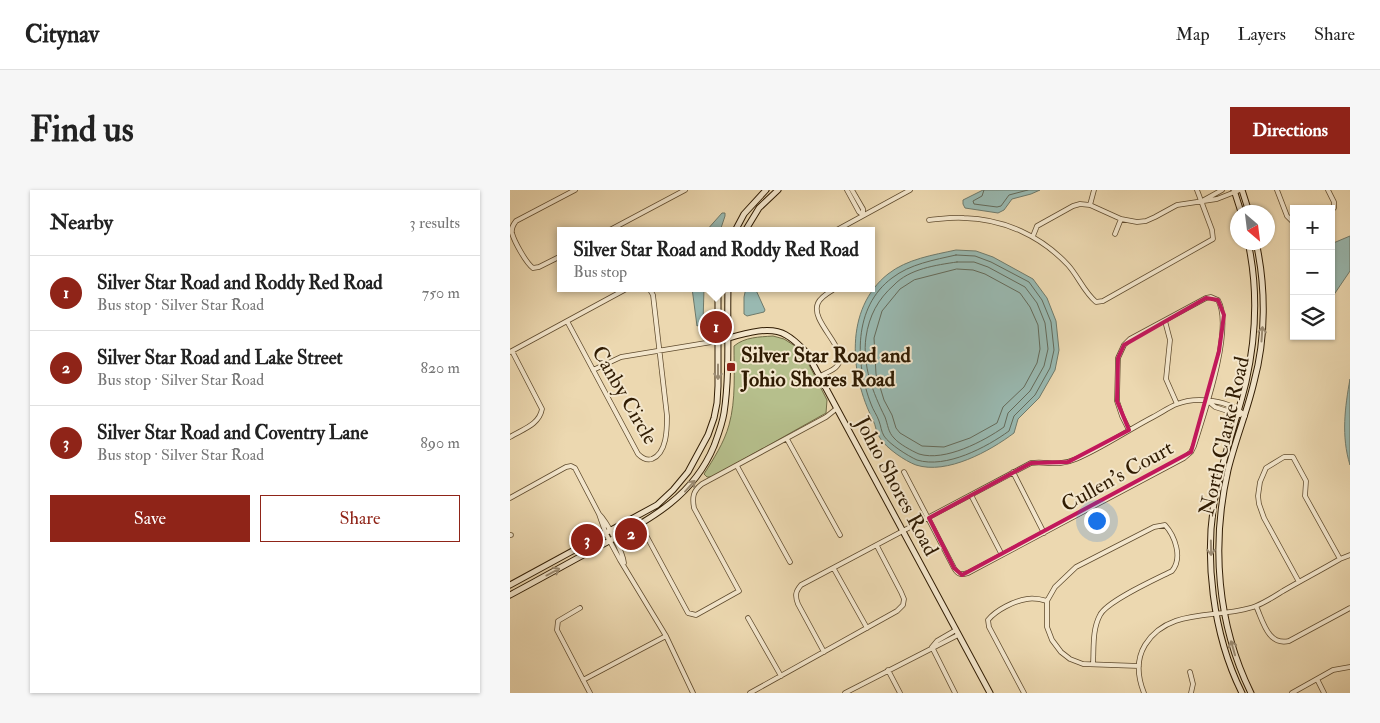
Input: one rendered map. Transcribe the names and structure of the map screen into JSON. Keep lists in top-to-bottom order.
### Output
{
  "streets": {
    "street": [
      "Canby Circle",
      "North Clarke Road",
      "Cullen's Court",
      "Johio Shores Road"
    ]
  },
  "places": {
    "transit": ["Silver Star Road and Johio Shores Road"]
  },
  "north": "bottom right",
  "page": {
    "header": "Citynav",
    "nav": ["Map", "Layers", "Share"],
    "buttons": [
      "Directions",
      ["Save", "Share"]
    ],
    "title": "Find us",
    "heading": ["Nearby", "3 results"],
    "map_buttons": ["+", "−"],
    "popup": ["Silver Star Road and Roddy Red Road", "Bus stop"],
    "list": [
      {
        "mark": "1",
        "name": "Silver Star Road and Roddy Red Road",
        "note": "Bus stop · Silver Star Road",
        "value": "750 m"
      },
      {
        "mark": "2",
        "name": "Silver Star Road and Lake Street",
        "note": "Bus stop · Silver Star Road",
        "value": "820 m"
      },
      {
        "mark": "3",
        "name": "Silver Star Road and Coventry Lane",
        "note": "Bus stop · Silver Star Road",
        "value": "890 m"
      }
    ],
    "pins": ["1", "2", "3"]
  }
}
